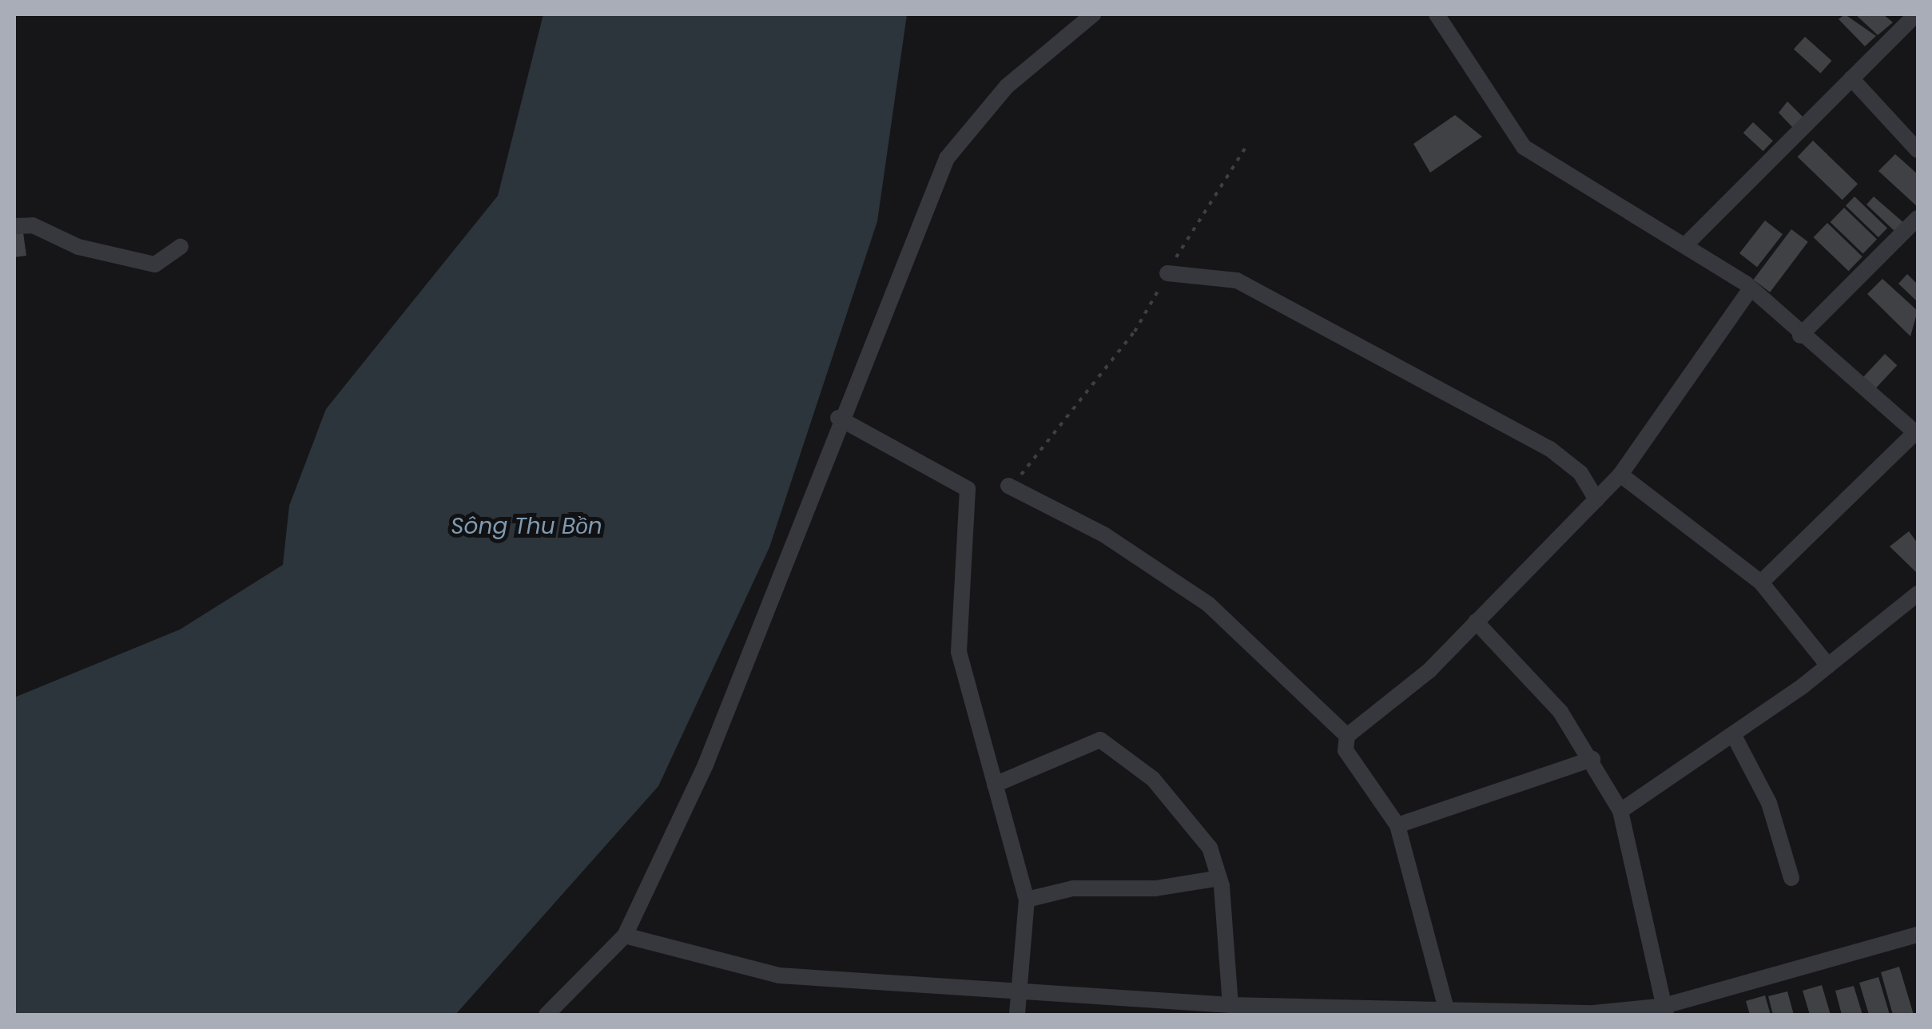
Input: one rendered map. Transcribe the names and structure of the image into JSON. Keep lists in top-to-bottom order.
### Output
{
  "water": ["Sông Thu Bồn"]
}
